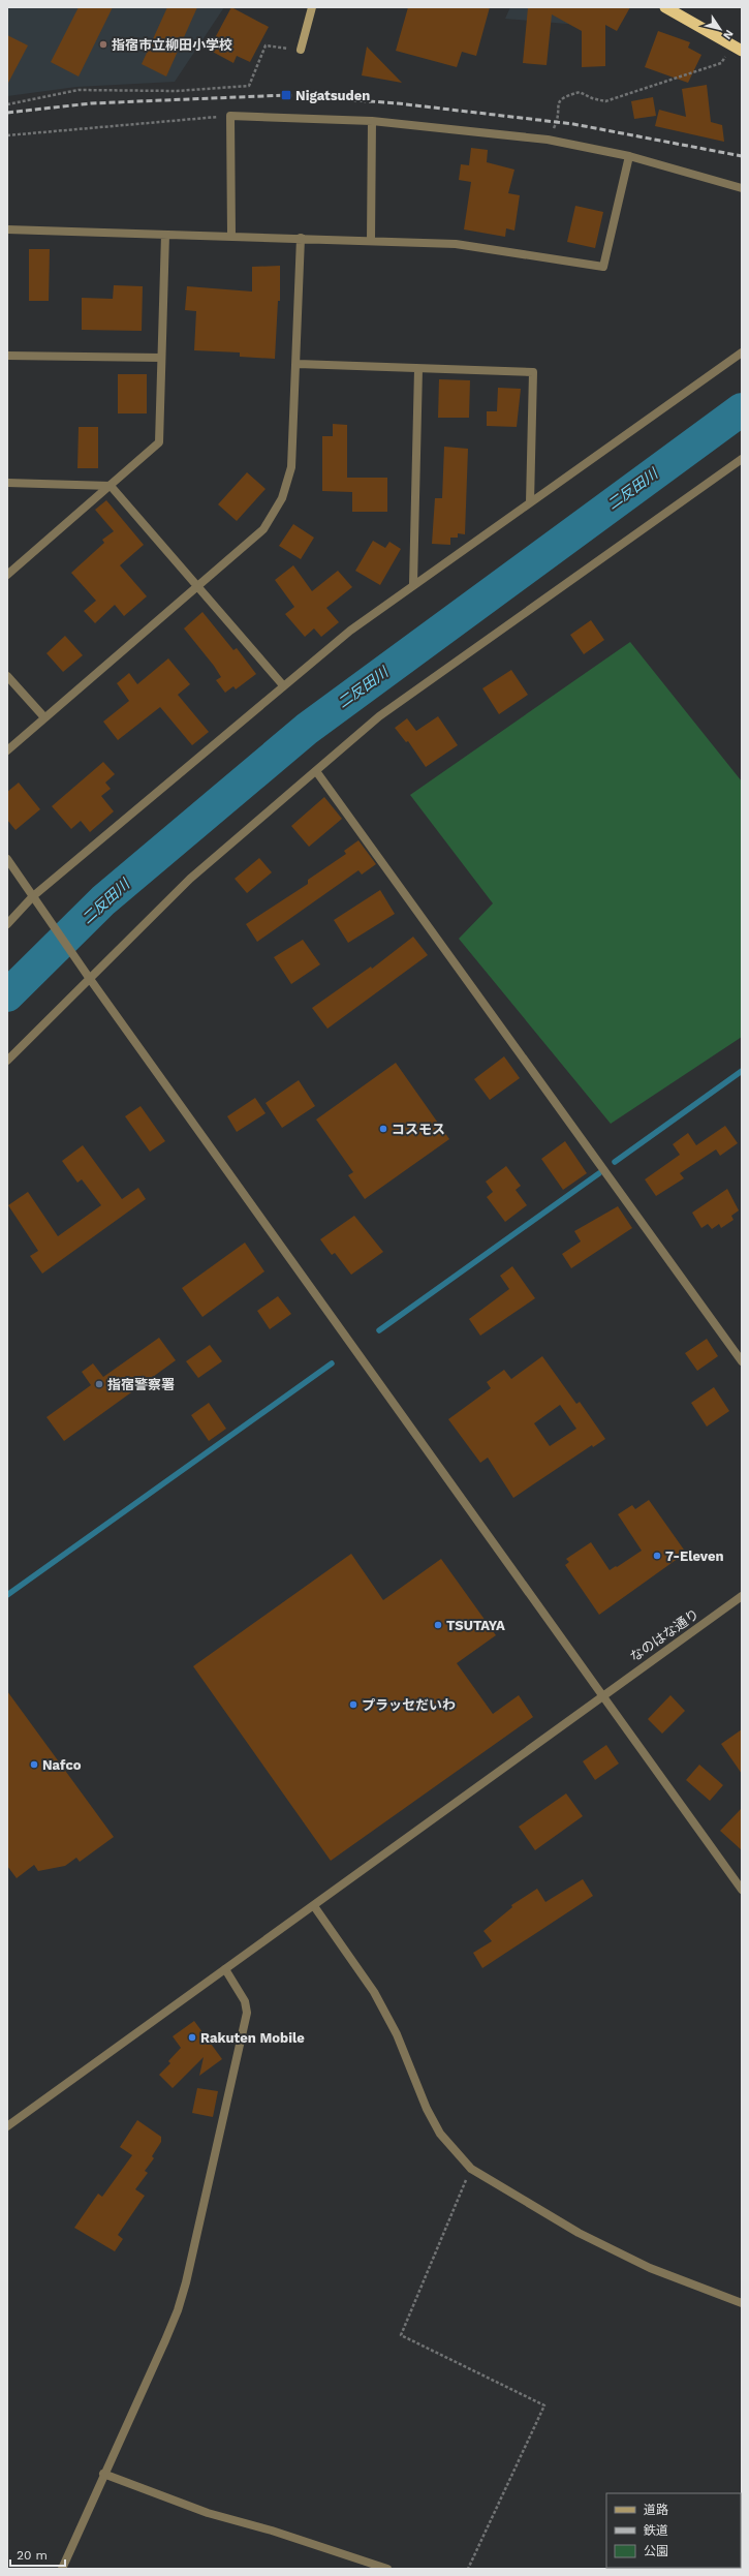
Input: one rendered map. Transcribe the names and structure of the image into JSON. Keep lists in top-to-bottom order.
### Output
{
  "streets": {
    "street": ["なのはな通り"]
  },
  "water": ["二反田川"],
  "places": {
    "other": [
      "指宿市立柳田小学校",
      "コスモス",
      "指宿警察署",
      "7-Eleven",
      "TSUTAYA",
      "プラッセだいわ",
      "Nafco",
      "Rakuten Mobile"
    ],
    "transit": ["Nigatsuden"]
  },
  "legend": ["道路", "鉄道", "公園"],
  "scale_bar": "20 m",
  "north": "bottom right"
}
